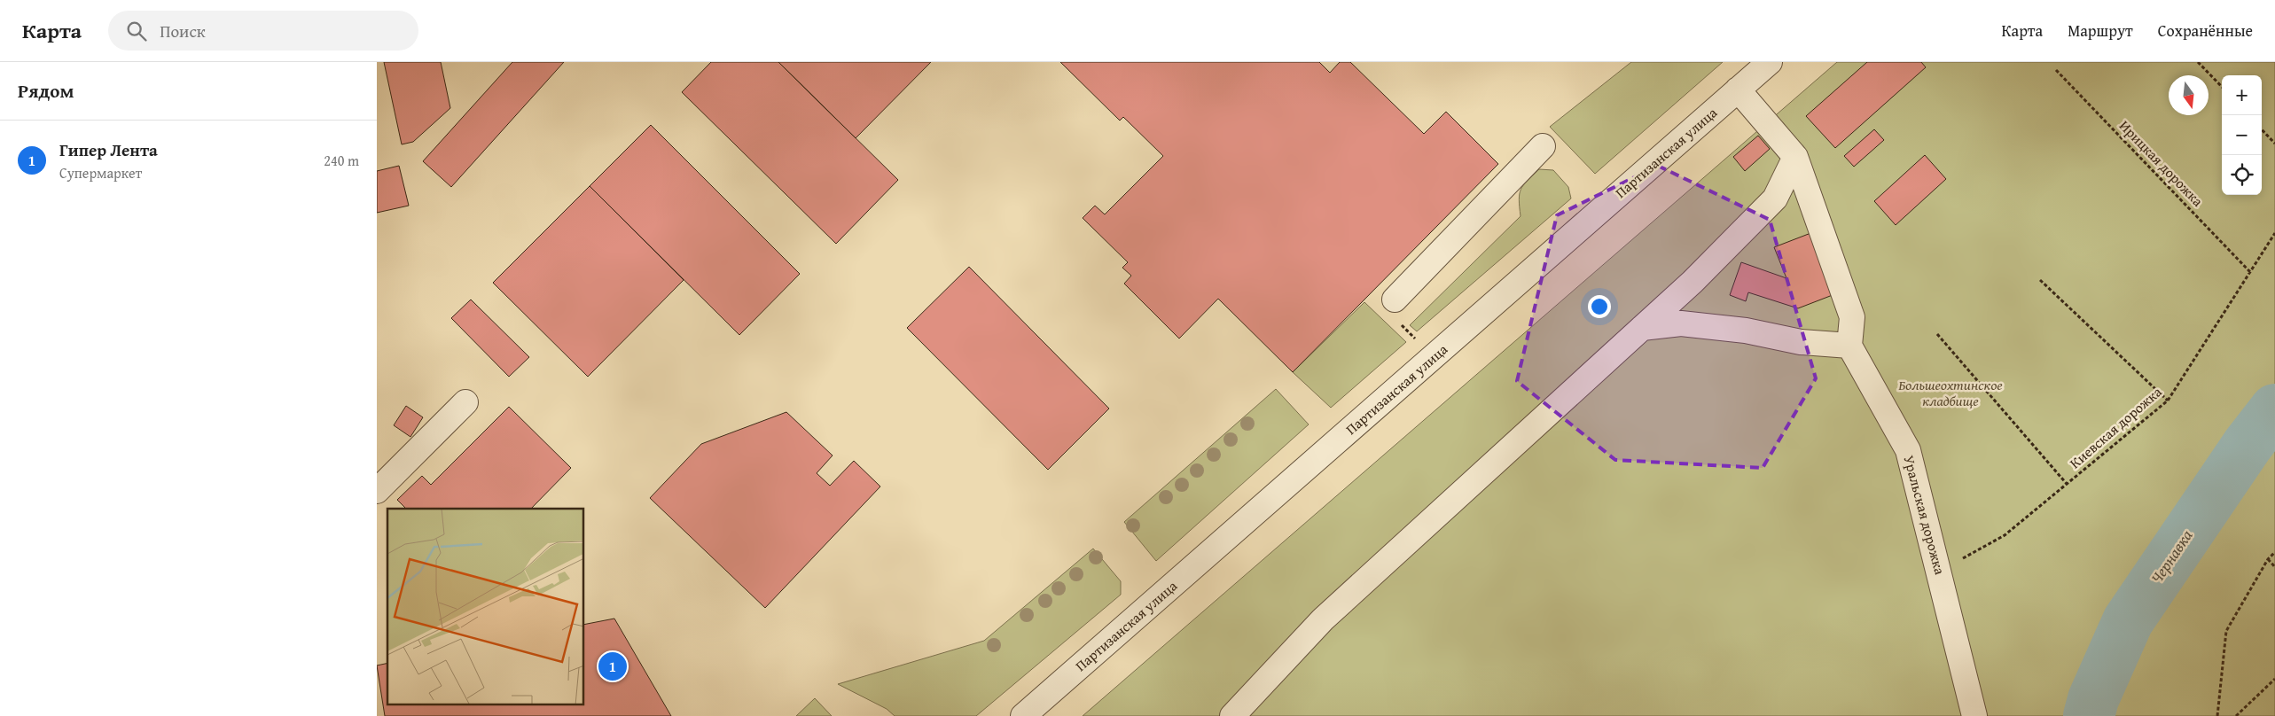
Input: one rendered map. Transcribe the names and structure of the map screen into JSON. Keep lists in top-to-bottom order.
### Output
{
  "streets": {
    "street": ["Партизанская улица", "Уральская дорожка"],
    "path": ["Ирицкая дорожка", "Киевская дорожка"]
  },
  "crossings": [
    ["Ирицкая дорожка", "Киевская дорожка"],
    ["Киевская дорожка", "Уральская дорожка"]
  ],
  "water": ["Чернавка"],
  "parks": ["Большеохтинское кладбище"],
  "north": "bottom",
  "page": {
    "header": "Карта",
    "search": "Поиск",
    "nav": ["Карта", "Маршрут", "Сохранённые"],
    "heading": "Рядом",
    "map_buttons": ["+", "−"],
    "list": [
      {
        "mark": "1",
        "name": "Гипер Лента",
        "note": "Супермаркет",
        "value": "240 m"
      }
    ],
    "pins": "1"
  }
}
